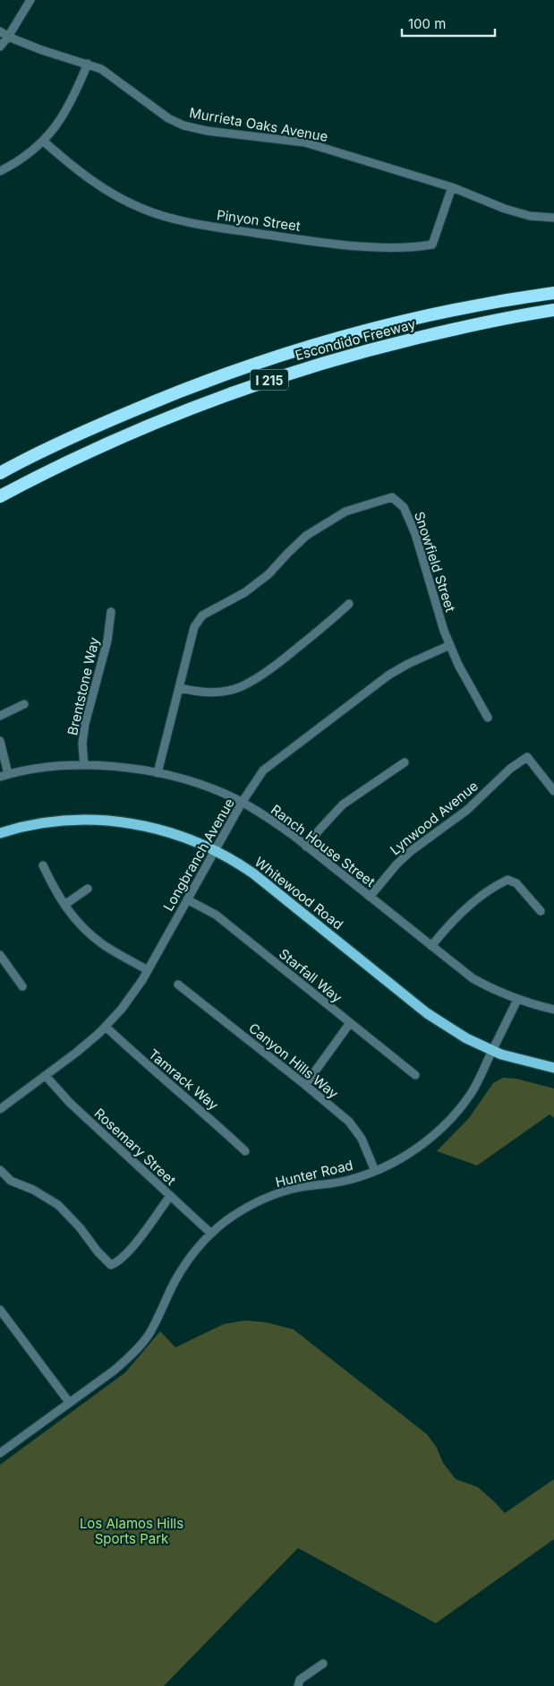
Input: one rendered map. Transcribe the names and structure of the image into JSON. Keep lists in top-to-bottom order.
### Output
{
  "streets": {
    "highway": ["Escondido Freeway", "I 215"],
    "main road": ["Whitewood Road"],
    "street": [
      "Murrieta Oaks Avenue",
      "Pinyon Street",
      "Snowfield Street",
      "Brentstone Way",
      "Lynwood Avenue",
      "Ranch House Street",
      "Longbranch Avenue",
      "Starfall Way",
      "Canyon Hills Way",
      "Tamrack Way",
      "Rosemary Street",
      "Hunter Road"
    ]
  },
  "crossings": [
    ["Murrieta Oaks Avenue", "Pinyon Street"],
    ["Snowfield Street", "Longbranch Avenue"],
    ["Brentstone Way", "Ranch House Street"],
    ["Lynwood Avenue", "Ranch House Street"],
    ["Ranch House Street", "Longbranch Avenue"],
    ["Ranch House Street", "Hunter Road"],
    ["Longbranch Avenue", "Whitewood Road"],
    ["Longbranch Avenue", "Starfall Way"],
    ["Longbranch Avenue", "Tamrack Way"],
    ["Longbranch Avenue", "Rosemary Street"],
    ["Whitewood Road", "Hunter Road"],
    ["Canyon Hills Way", "Hunter Road"],
    ["Rosemary Street", "Hunter Road"]
  ],
  "parks": ["Los Alamos Hills Sports Park"],
  "scale_bar": "100 m"
}
